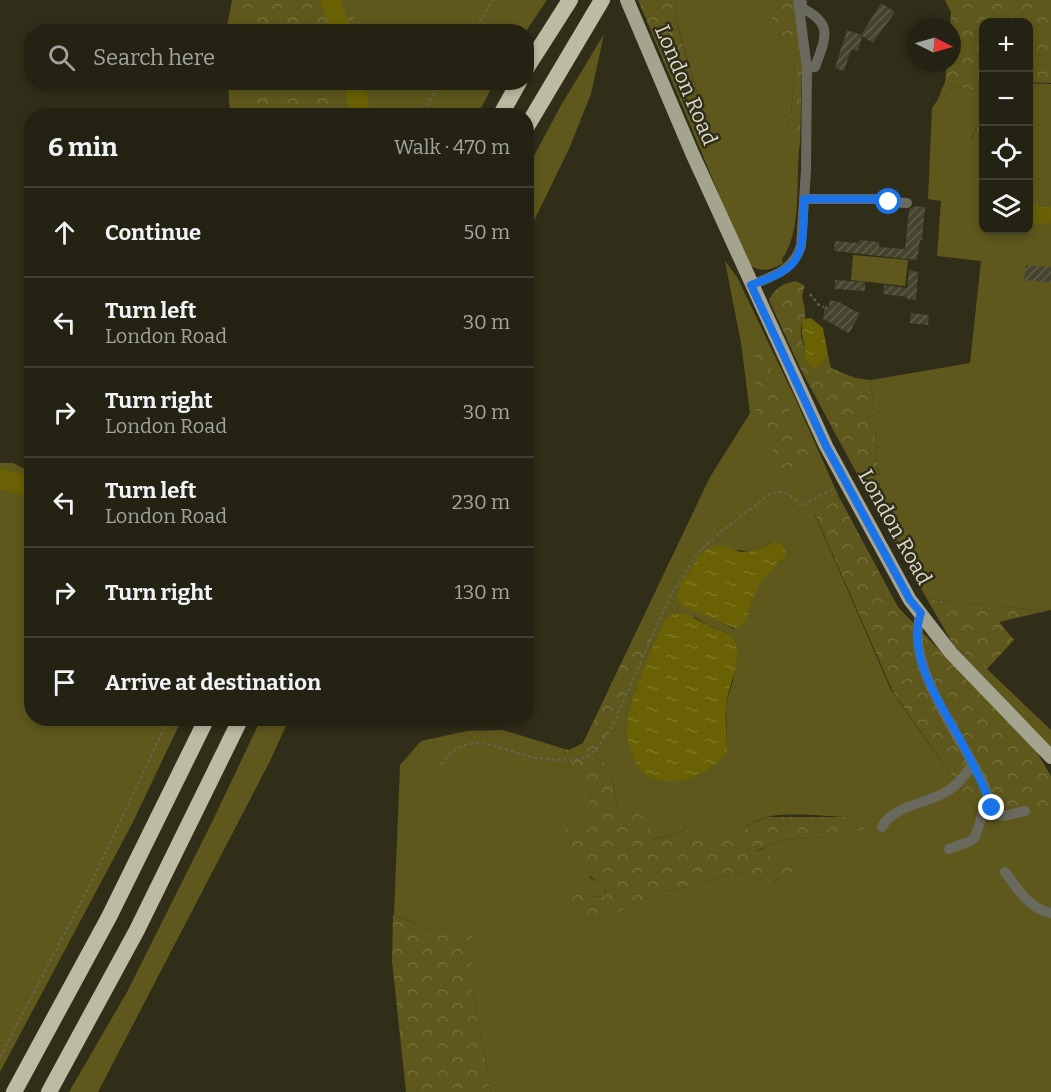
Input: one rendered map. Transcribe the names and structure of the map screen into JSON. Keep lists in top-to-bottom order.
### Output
{
  "streets": {
    "main road": ["London Road"]
  },
  "north": "right",
  "page": {
    "map_buttons": ["+", "−"],
    "search": "Search here",
    "heading": ["6 min", "Walk · 470 m"],
    "list": [
      ["Continue", "50 m"],
      ["Turn left", "London Road", "30 m"],
      ["Turn right", "London Road", "30 m"],
      ["Turn left", "London Road", "230 m"],
      ["Turn right", "130 m"],
      "Arrive at destination"
    ]
  }
}
